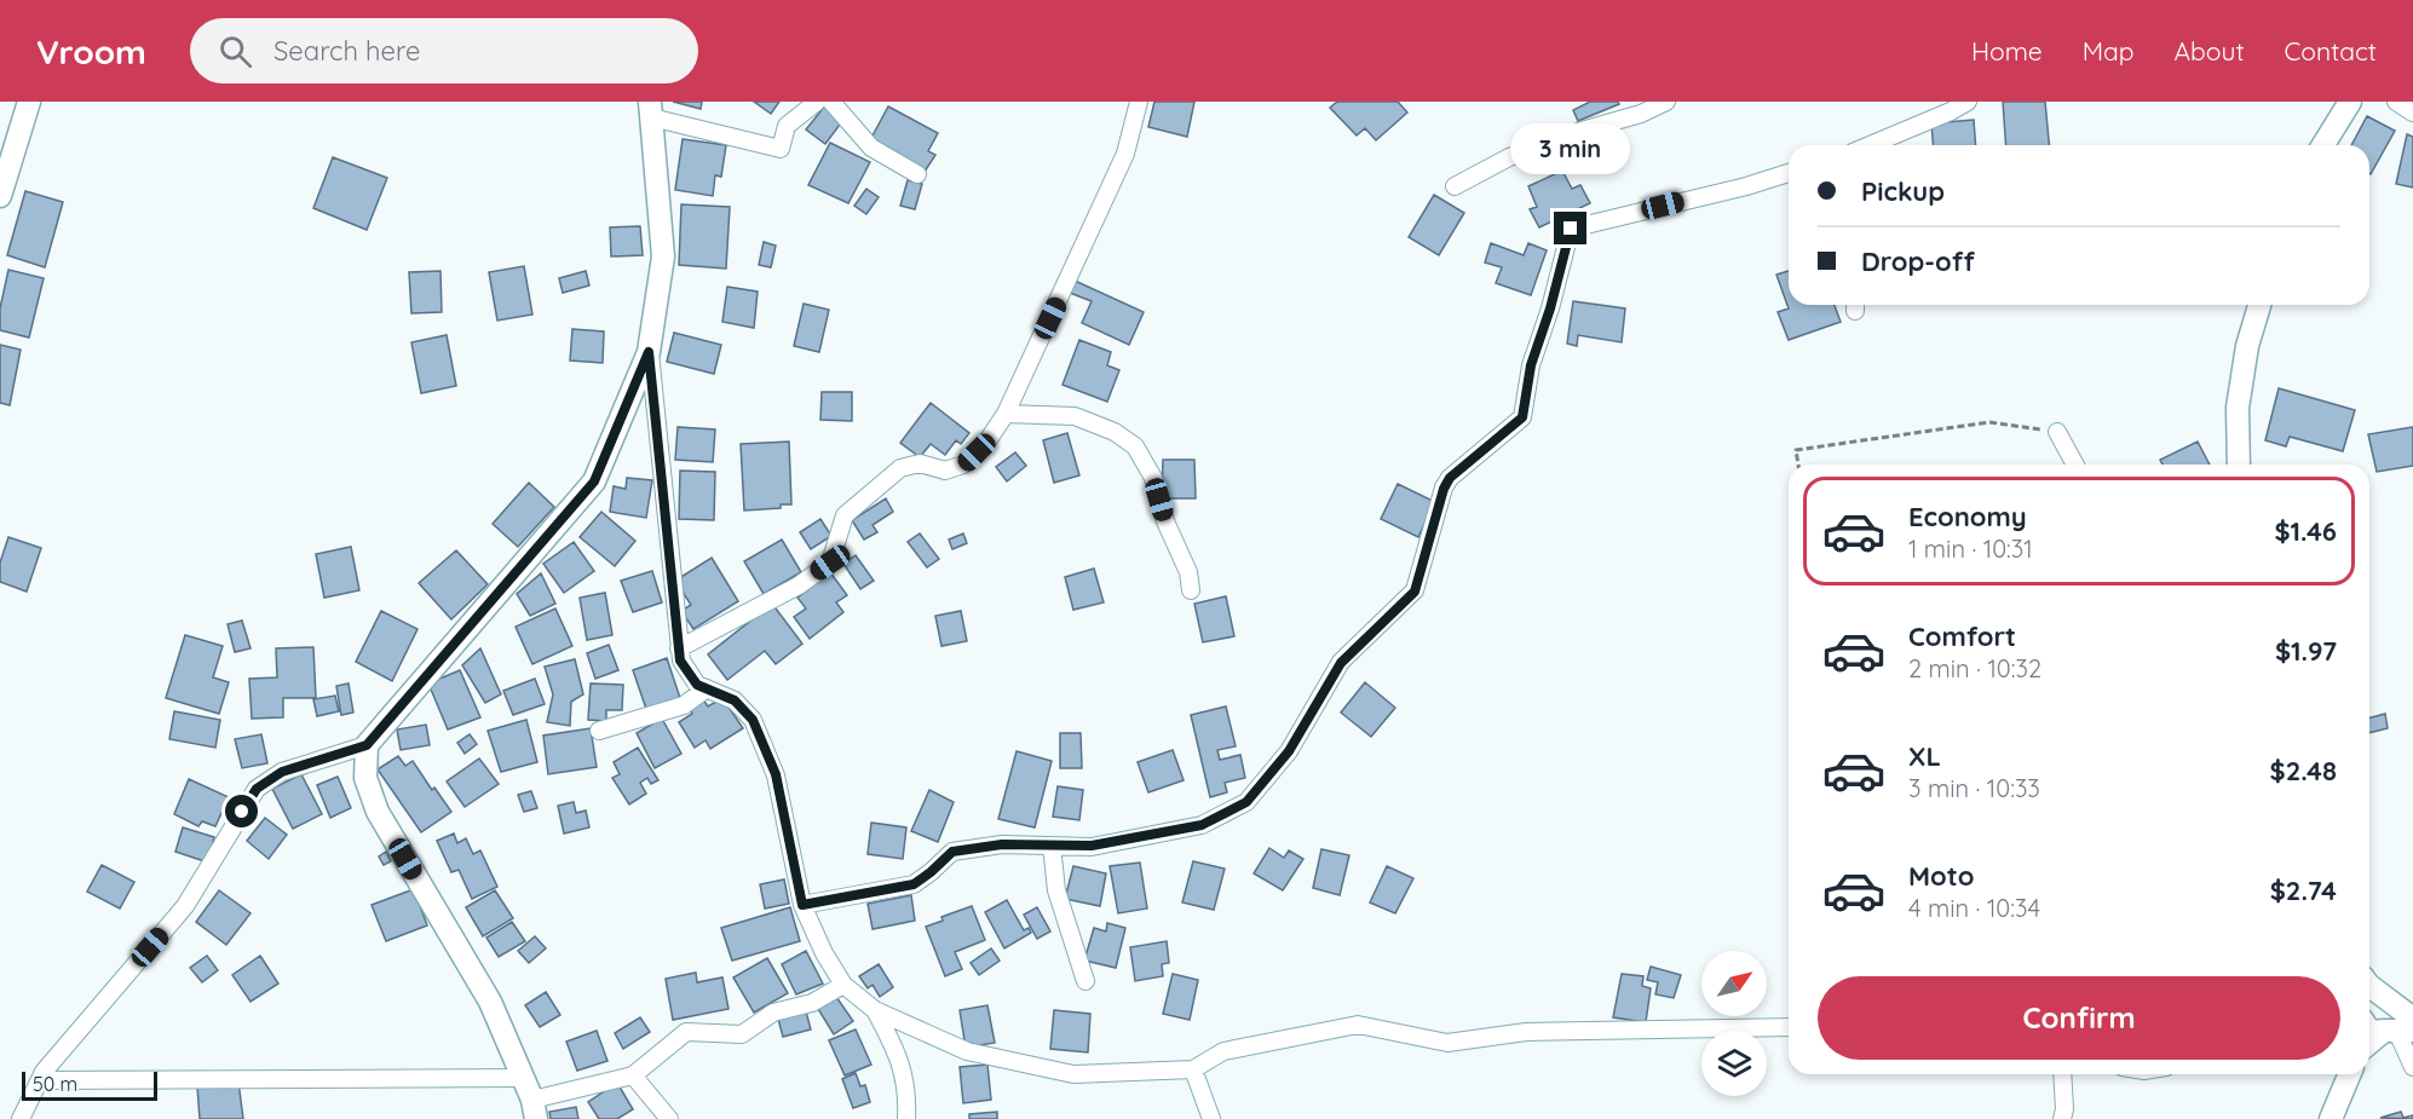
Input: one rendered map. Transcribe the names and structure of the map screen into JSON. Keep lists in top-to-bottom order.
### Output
{
  "scale_bar": "50 m",
  "north": "top right",
  "page": {
    "header": "Vroom",
    "search": "Search here",
    "nav": [
      "Home",
      "Map",
      "About",
      "Contact"
    ],
    "bubble": "3 min",
    "banner": ["Pickup", "Drop-off"],
    "list": [
      {
        "name": "Economy",
        "note": "1 min · 10:31",
        "value": "$1.46"
      },
      {
        "name": "Comfort",
        "note": "2 min · 10:32",
        "value": "$1.97"
      },
      {
        "name": "XL",
        "note": "3 min · 10:33",
        "value": "$2.48"
      },
      {
        "name": "Moto",
        "note": "4 min · 10:34",
        "value": "$2.74"
      }
    ],
    "buttons": "Confirm",
    "scale": "50 m"
  }
}
